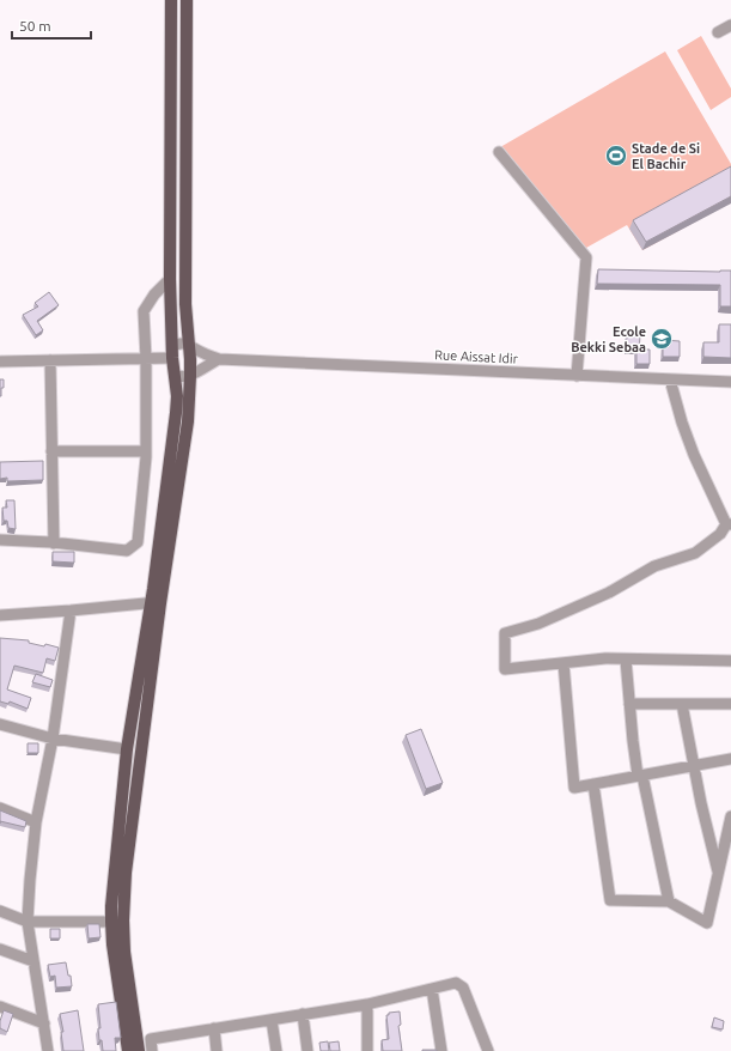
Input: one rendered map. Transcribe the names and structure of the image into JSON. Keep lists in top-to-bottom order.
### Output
{
  "streets": {
    "street": ["Rue Aissat Idir"]
  },
  "places": {
    "sports": ["Stade de Si El Bachir"],
    "school or university": ["Ecole Bekki Sebaa"]
  },
  "scale_bar": "50 m"
}
